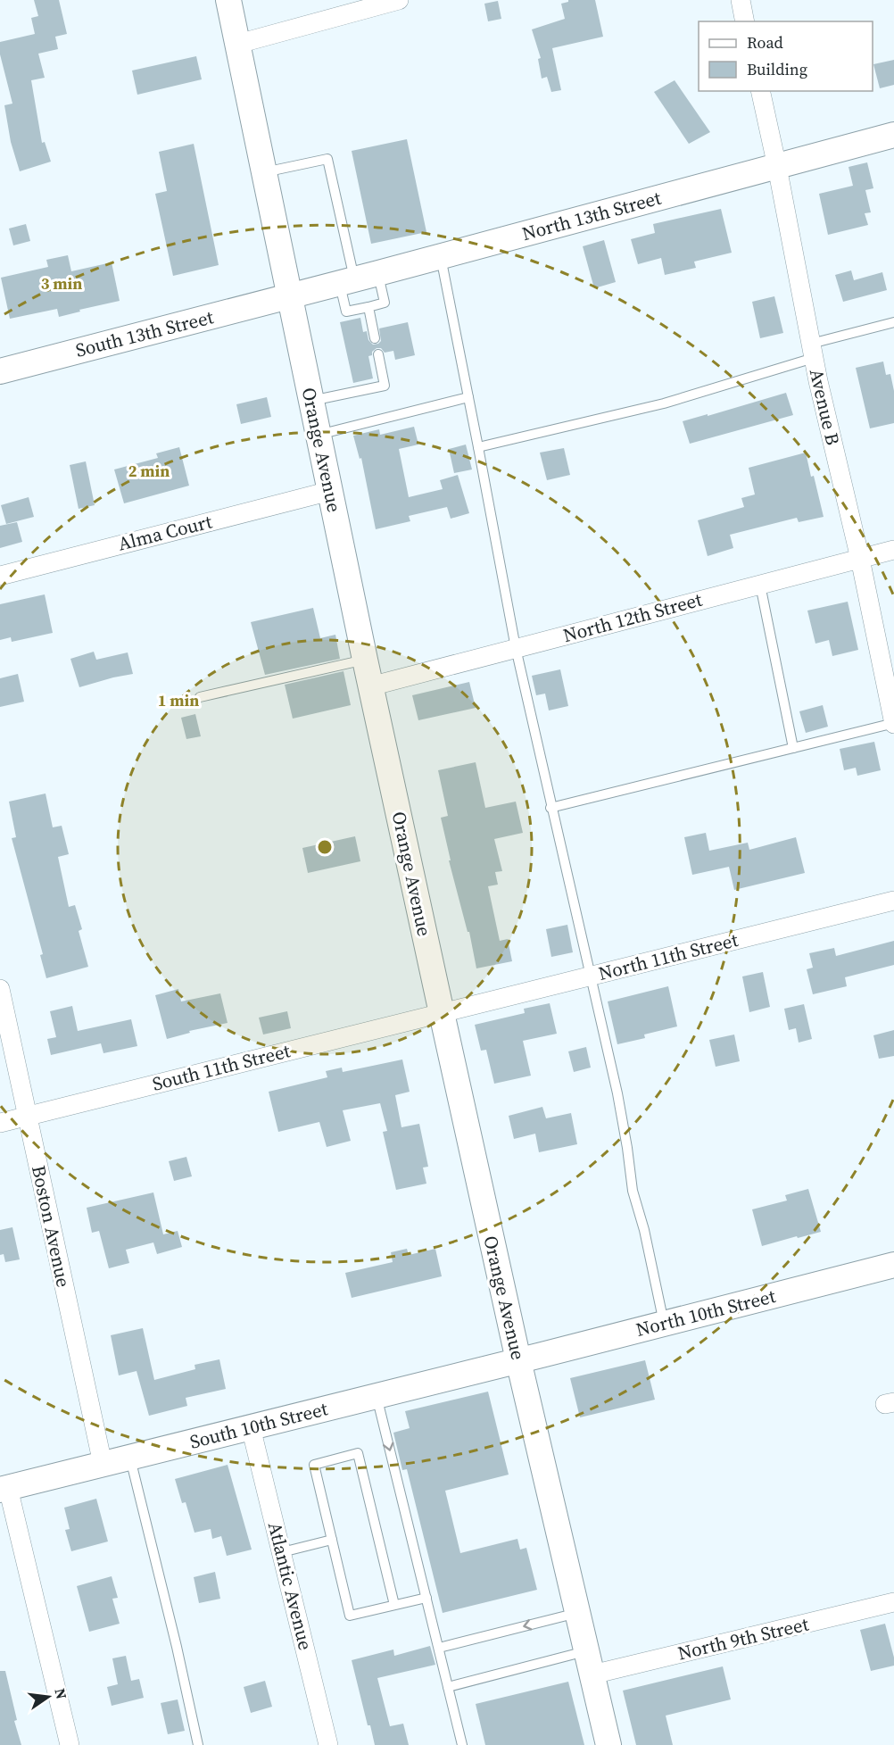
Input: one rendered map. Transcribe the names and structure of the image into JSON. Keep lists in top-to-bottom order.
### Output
{
  "streets": {
    "street": [
      "North 13th Street",
      "South 13th Street",
      "Avenue B",
      "Orange Avenue",
      "Alma Court",
      "North 12th Street",
      "North 11th Street",
      "South 11th Street",
      "Boston Avenue",
      "North 10th Street",
      "South 10th Street",
      "Atlantic Avenue",
      "North 9th Street"
    ]
  },
  "crossings": [
    ["North 13th Street", "South 13th Street"],
    ["North 13th Street", "Avenue B"],
    ["North 13th Street", "Orange Avenue"],
    ["South 13th Street", "Orange Avenue"],
    ["Avenue B", "North 12th Street"],
    ["Orange Avenue", "Alma Court"],
    ["Orange Avenue", "North 12th Street"],
    ["Orange Avenue", "North 11th Street"],
    ["Orange Avenue", "South 11th Street"],
    ["Orange Avenue", "North 10th Street"],
    ["Orange Avenue", "South 10th Street"],
    ["Orange Avenue", "North 9th Street"],
    ["North 11th Street", "South 11th Street"],
    ["South 11th Street", "Boston Avenue"],
    ["Boston Avenue", "South 10th Street"],
    ["North 10th Street", "South 10th Street"],
    ["South 10th Street", "Atlantic Avenue"]
  ],
  "legend": ["Road", "Building"],
  "north": "right",
  "rings": ["3 min", "2 min", "1 min"]
}
